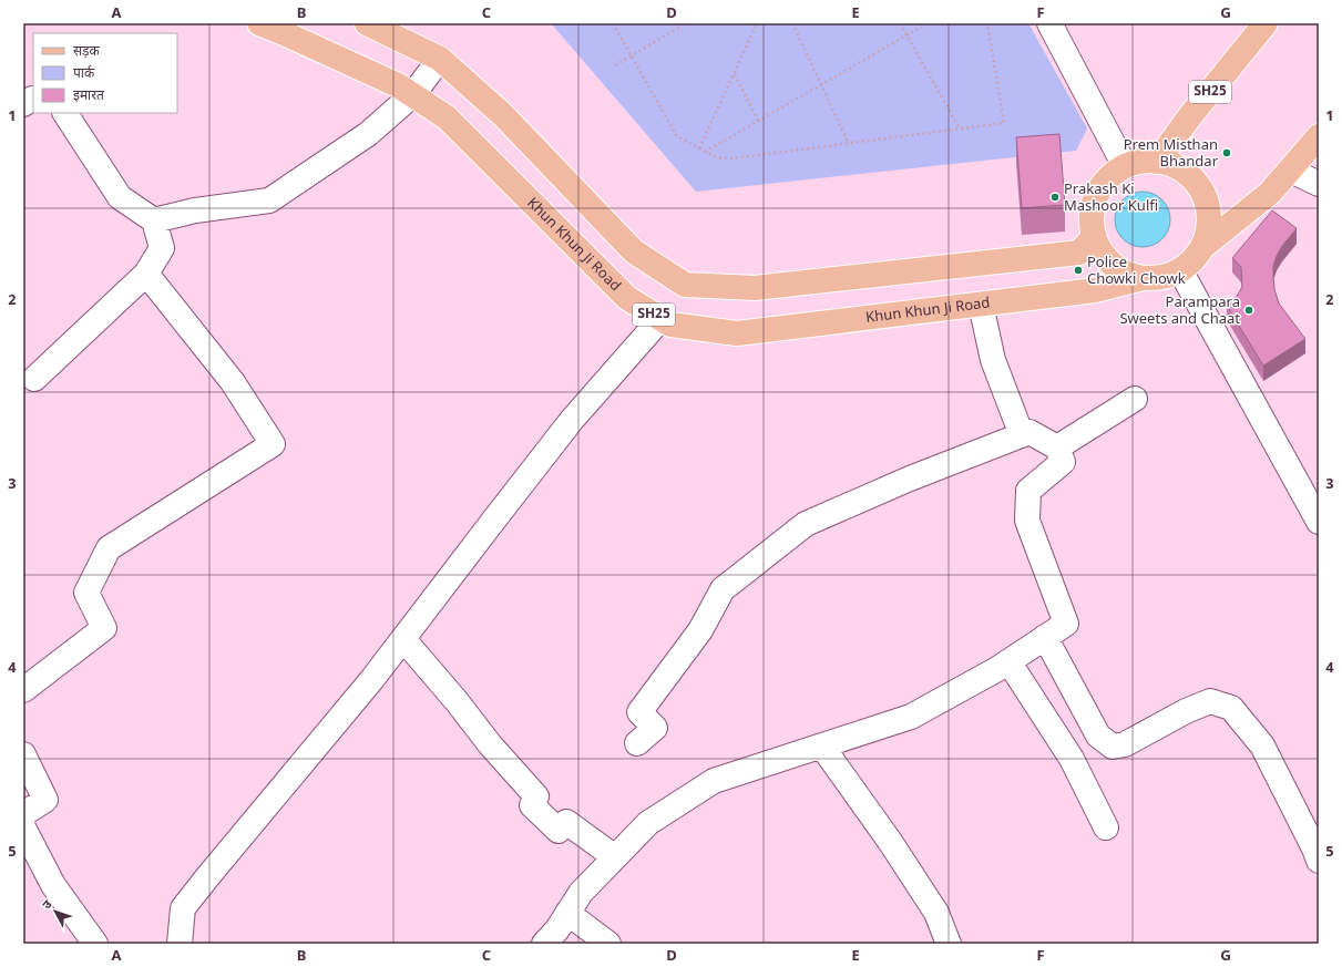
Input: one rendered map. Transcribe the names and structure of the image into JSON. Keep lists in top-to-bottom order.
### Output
{
  "streets": {
    "main road": ["SH25", "Khun Khun Ji Road"]
  },
  "crossings": [
    ["SH25", "Khun Khun Ji Road"]
  ],
  "places": [
    "Prem Misthan Bhandar",
    "Prakash Ki Mashoor Kulfi",
    "Police Chowki Chowk",
    "Parampara Sweets and Chaat"
  ],
  "legend": ["सड़क", "पार्क", "इमारत"],
  "north": "top left",
  "grid": {
    "columns": [
      "A",
      "B",
      "C",
      "D",
      "E",
      "F",
      "G"
    ],
    "rows": [
      "1",
      "2",
      "3",
      "4",
      "5"
    ]
  }
}
